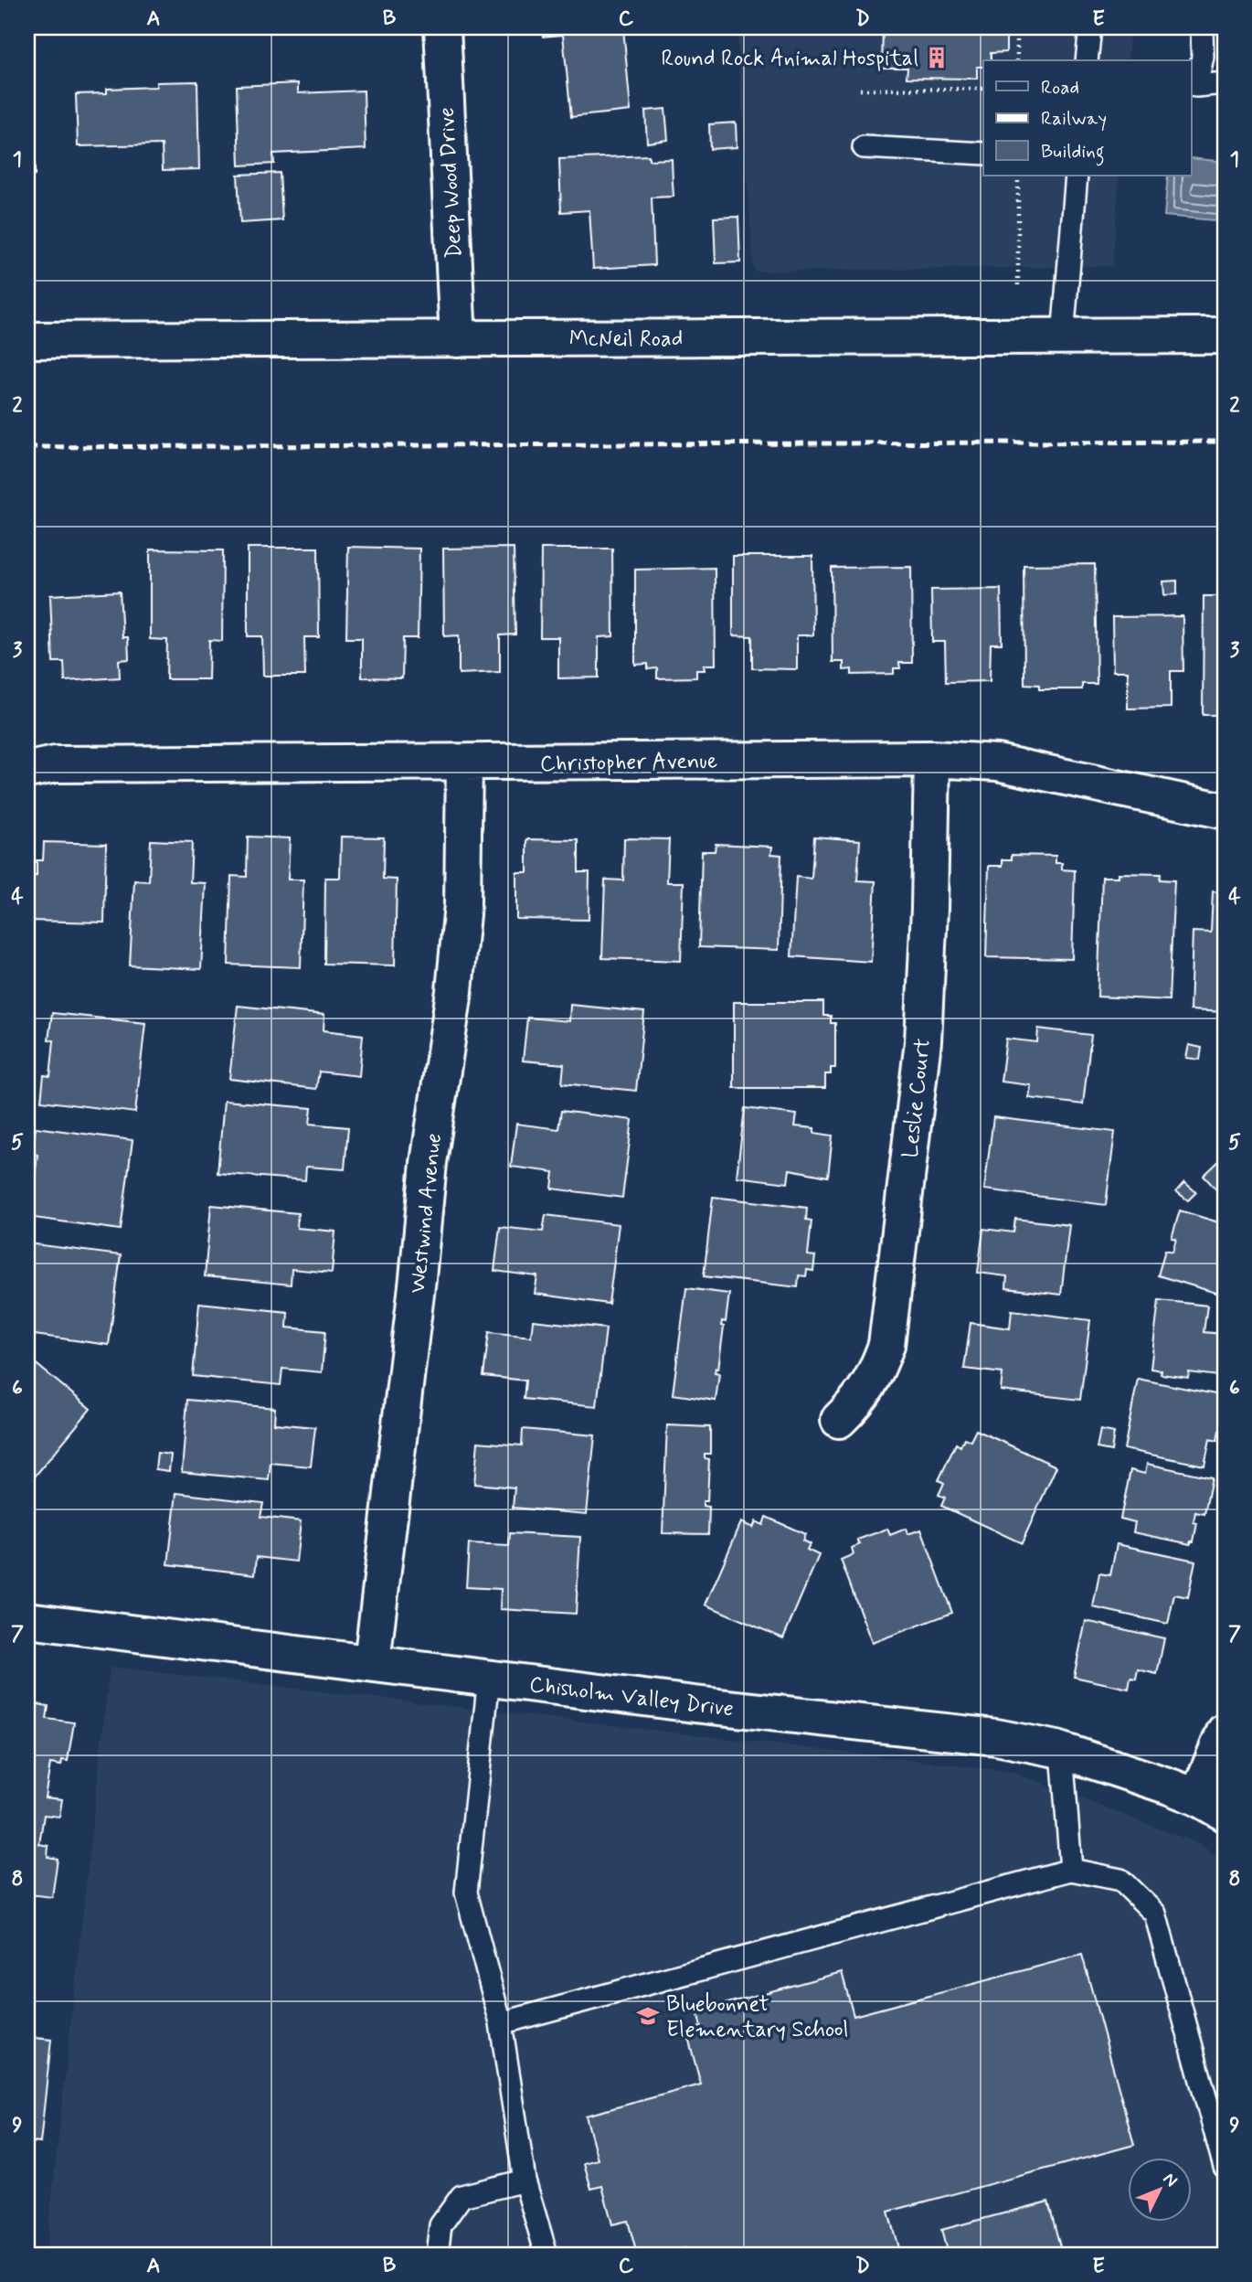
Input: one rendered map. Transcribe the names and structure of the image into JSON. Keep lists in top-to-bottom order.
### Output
{
  "streets": {
    "street": [
      "Deep Wood Drive",
      "McNeil Road",
      "Christopher Avenue",
      "Leslie Court",
      "Westwind Avenue",
      "Chisholm Valley Drive"
    ]
  },
  "crossings": [
    ["Deep Wood Drive", "McNeil Road"],
    ["Christopher Avenue", "Leslie Court"],
    ["Christopher Avenue", "Westwind Avenue"],
    ["Westwind Avenue", "Chisholm Valley Drive"]
  ],
  "places": {
    "building": ["Round Rock Animal Hospital"],
    "school or university": ["Bluebonnet Elementary School"]
  },
  "legend": ["Road", "Railway", "Building"],
  "north": "top right",
  "grid": {
    "columns": [
      "A",
      "B",
      "C",
      "D",
      "E"
    ],
    "rows": [
      "1",
      "2",
      "3",
      "4",
      "5",
      "6",
      "7",
      "8",
      "9"
    ]
  }
}
